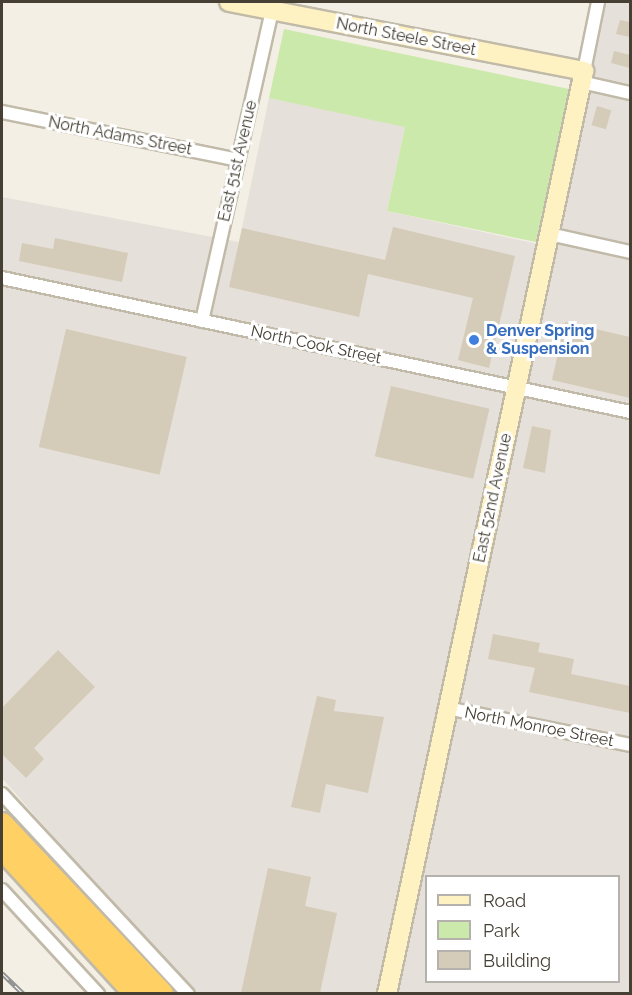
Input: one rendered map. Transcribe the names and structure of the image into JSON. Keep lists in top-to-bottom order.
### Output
{
  "streets": {
    "street": [
      "North Steele Street",
      "North Adams Street",
      "East 51st Avenue",
      "North Cook Street",
      "East 52nd Avenue",
      "North Monroe Street"
    ]
  },
  "crossings": [
    ["North Steele Street", "East 51st Avenue"],
    ["North Steele Street", "East 52nd Avenue"],
    ["North Adams Street", "East 51st Avenue"],
    ["East 51st Avenue", "North Cook Street"],
    ["North Cook Street", "East 52nd Avenue"],
    ["East 52nd Avenue", "North Monroe Street"]
  ],
  "places": ["Denver Spring & Suspension"],
  "legend": ["Road", "Park", "Building"]
}
